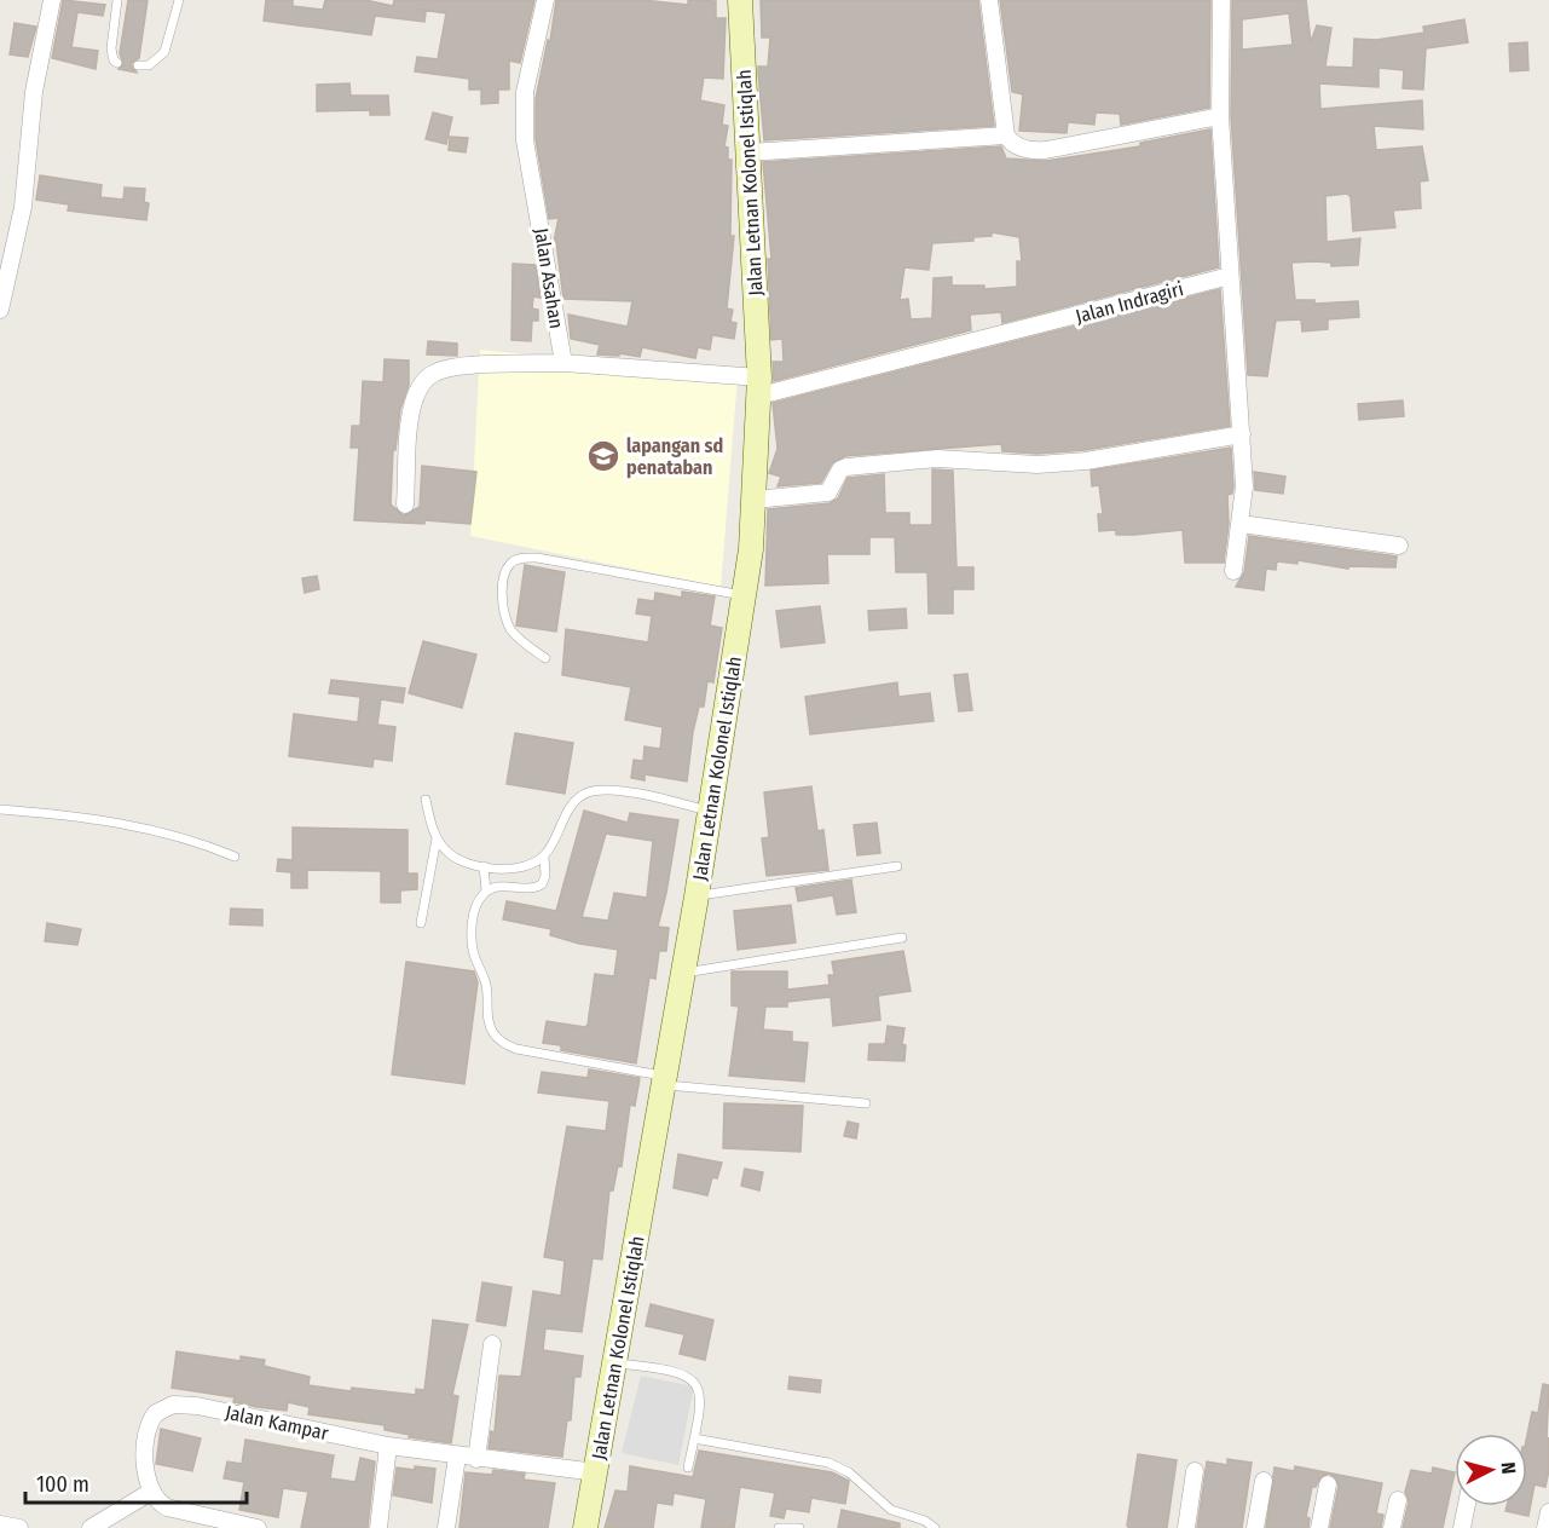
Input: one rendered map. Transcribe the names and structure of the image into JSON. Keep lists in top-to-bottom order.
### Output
{
  "streets": {
    "street": [
      "Jalan Letnan Kolonel Istiqlah",
      "Jalan Asahan",
      "Jalan Indragiri",
      "Jalan Kampar"
    ]
  },
  "crossings": [
    ["Jalan Letnan Kolonel Istiqlah", "Jalan Indragiri"],
    ["Jalan Letnan Kolonel Istiqlah", "Jalan Kampar"]
  ],
  "places": {
    "school or university": ["lapangan sd penataban"]
  },
  "scale_bar": "100 m",
  "north": "right"
}
